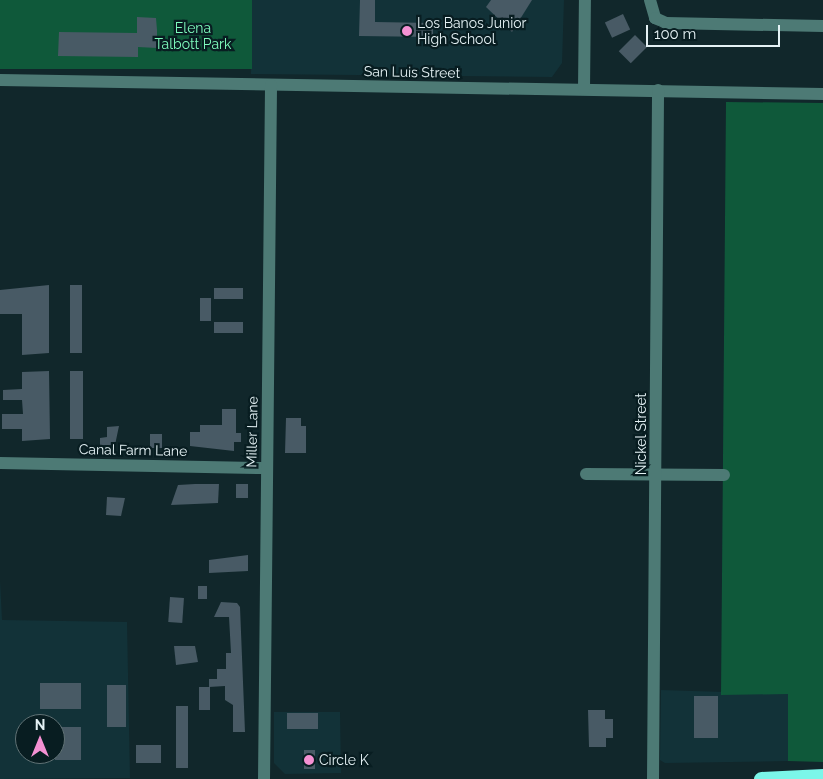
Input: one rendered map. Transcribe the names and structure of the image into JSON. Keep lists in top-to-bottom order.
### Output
{
  "streets": {
    "street": [
      "San Luis Street",
      "Miller Lane",
      "Nickel Street",
      "Canal Farm Lane"
    ]
  },
  "crossings": [
    ["San Luis Street", "Miller Lane"],
    ["San Luis Street", "Nickel Street"],
    ["Miller Lane", "Canal Farm Lane"]
  ],
  "parks": ["Elena Talbott Park"],
  "places": ["Los Banos Junior High School", "Circle K"],
  "scale_bar": "100 m",
  "north": "top"
}
